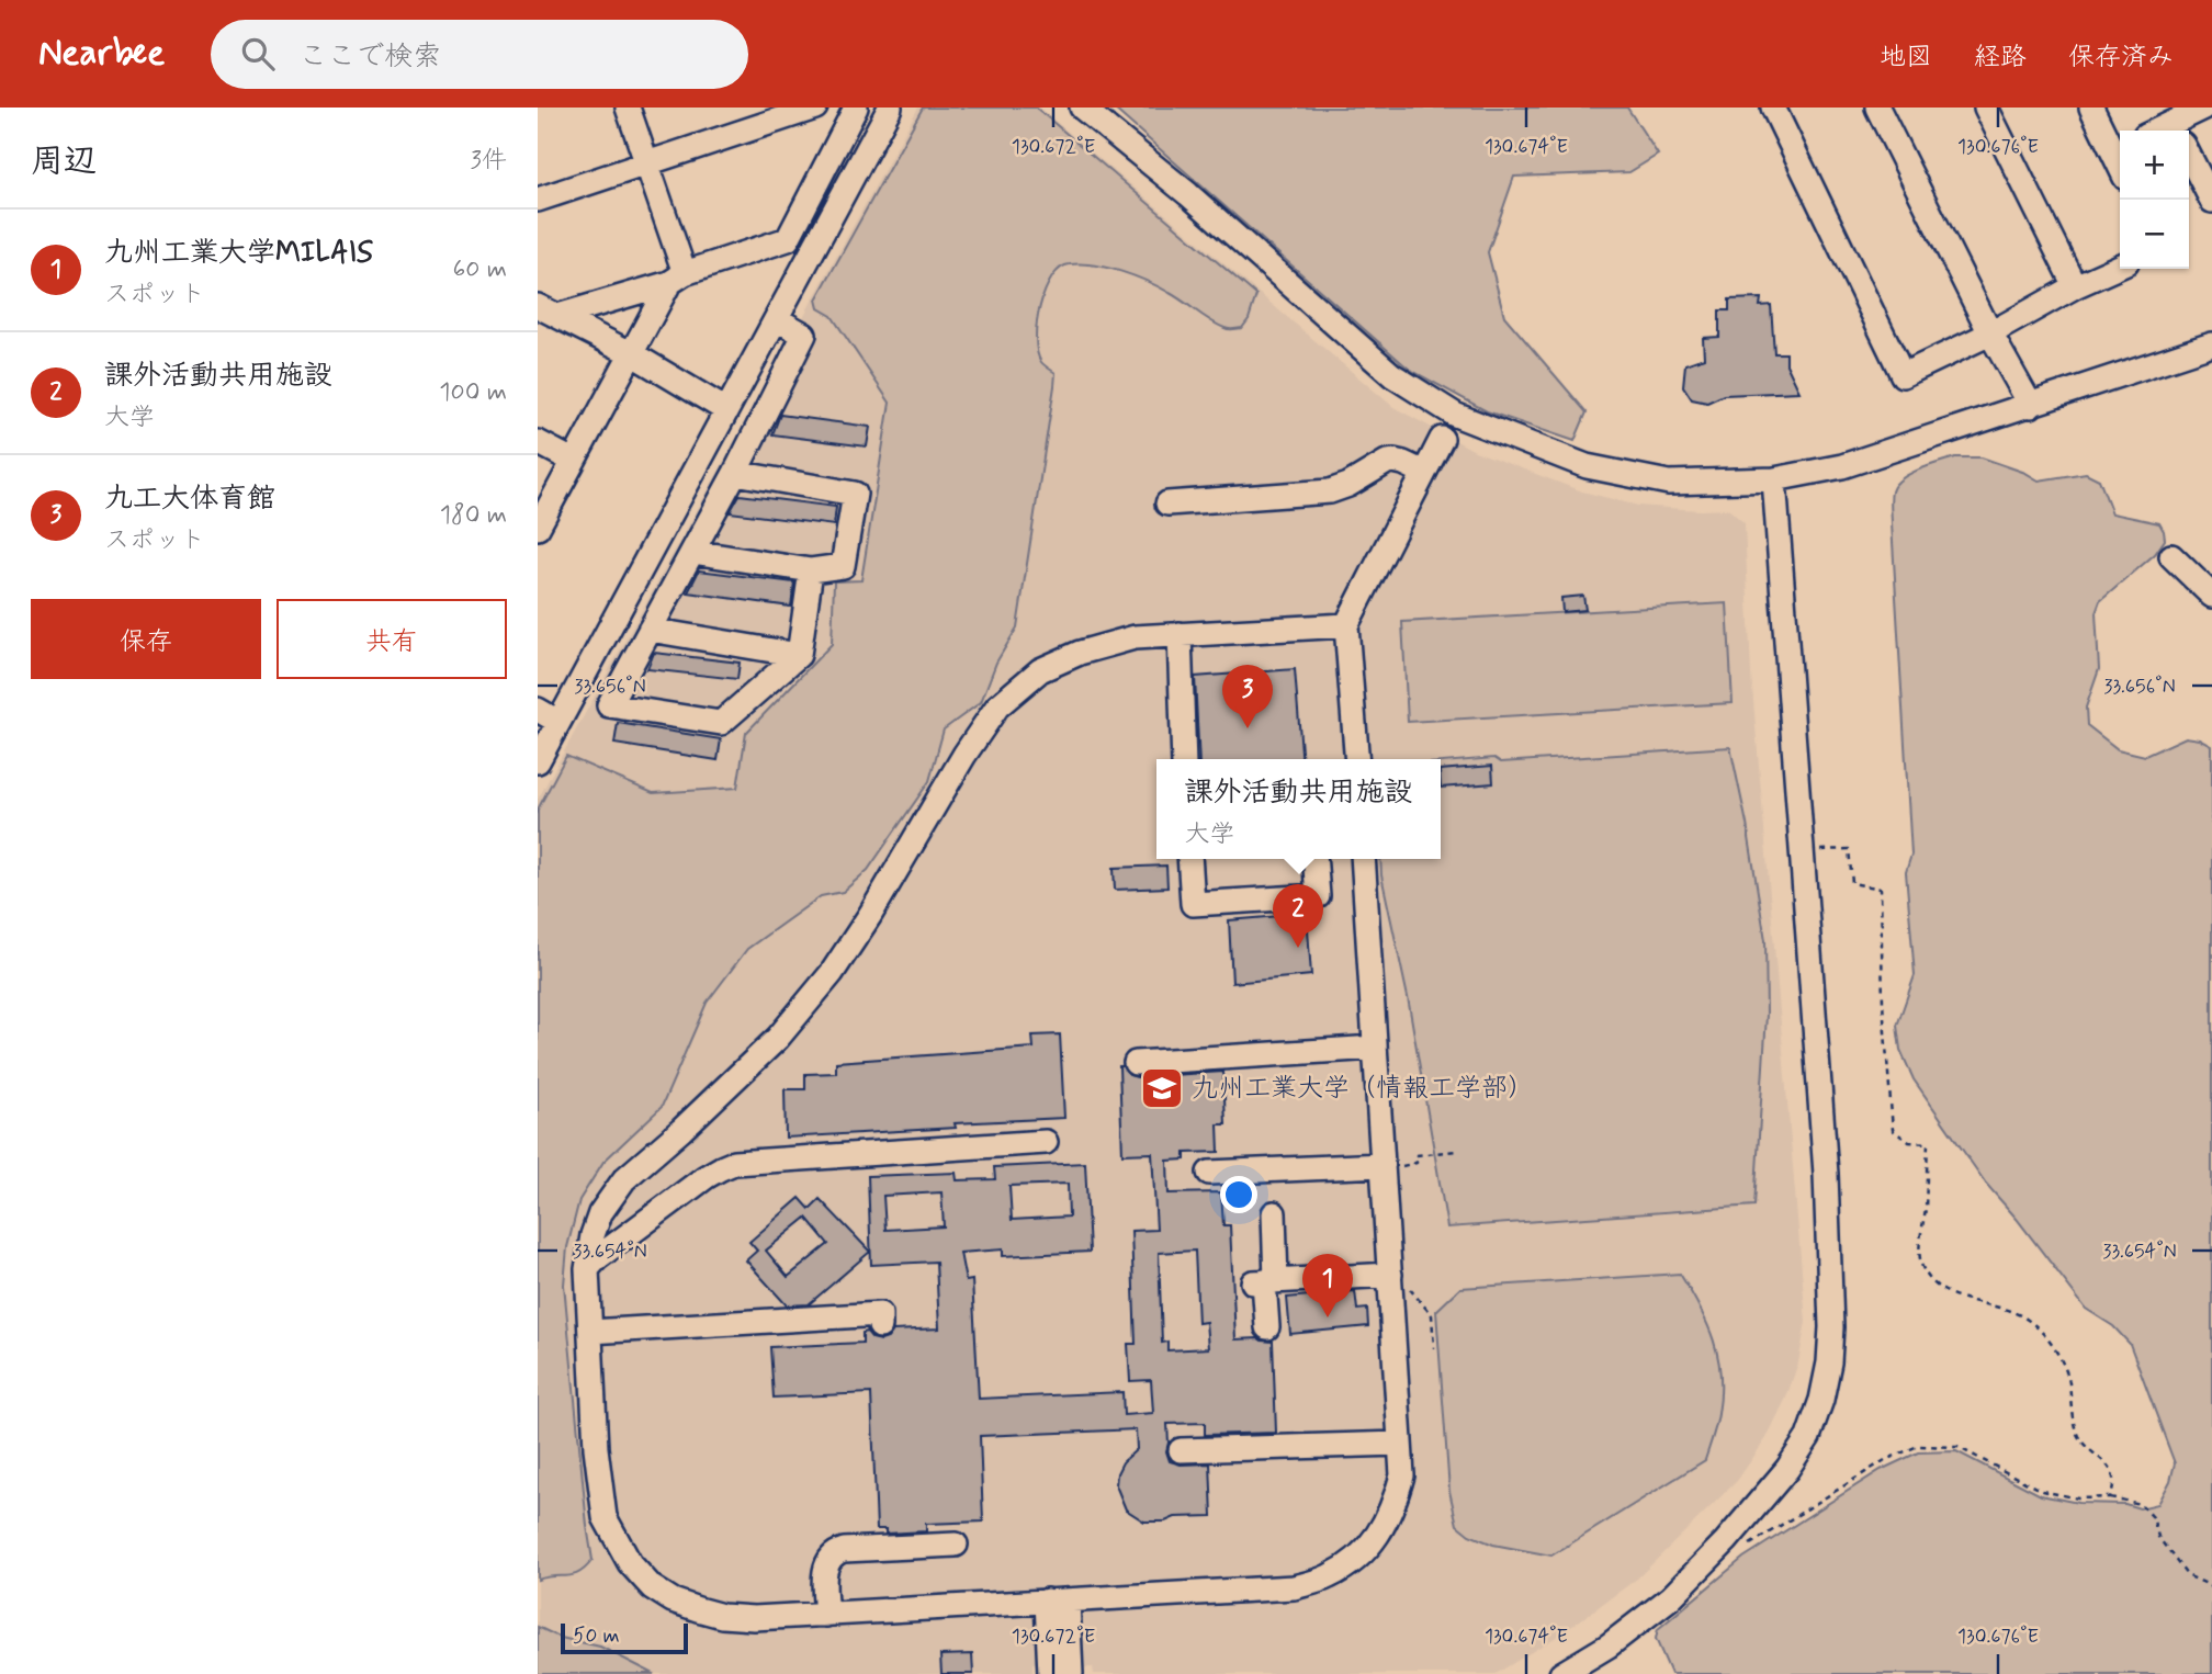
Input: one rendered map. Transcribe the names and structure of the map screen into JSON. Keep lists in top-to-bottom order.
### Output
{
  "places": {
    "school or university": ["九州工業大学（情報工学部）"]
  },
  "scale_bar": "50 m",
  "page": {
    "header": "Nearbee",
    "search": "ここで検索",
    "nav": ["地図", "経路", "保存済み"],
    "heading": ["周辺", "3件"],
    "map_buttons": ["+", "−"],
    "list": [
      {
        "mark": "1",
        "name": "九州工業大学MILAIS",
        "note": "スポット",
        "value": "60 m"
      },
      {
        "mark": "2",
        "name": "課外活動共用施設",
        "note": "大学",
        "value": "100 m"
      },
      {
        "mark": "3",
        "name": "九工大体育館",
        "note": "スポット",
        "value": "180 m"
      }
    ],
    "buttons": ["保存", "共有"],
    "pins": ["3", "2", "1"],
    "popup": ["課外活動共用施設", "大学"],
    "scale": "50 m"
  },
  "coordinates": [
    "130.672°E",
    "130.674°E",
    "130.676°E",
    "33.656°N",
    "33.654°N"
  ]
}
